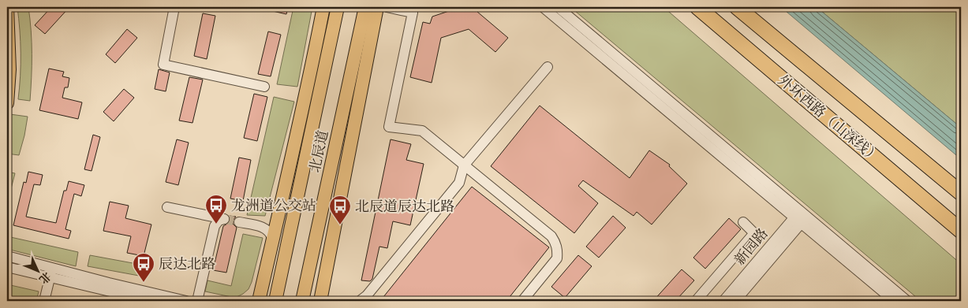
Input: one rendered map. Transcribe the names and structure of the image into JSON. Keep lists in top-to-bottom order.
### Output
{
  "streets": {
    "highway": ["外环西路（山深线）"],
    "main road": ["北辰道"],
    "street": ["新园路"]
  },
  "places": {
    "bus stop": ["龙洲道公交站", "北辰道辰达北路", "辰达北路"]
  },
  "north": "bottom right"
}
